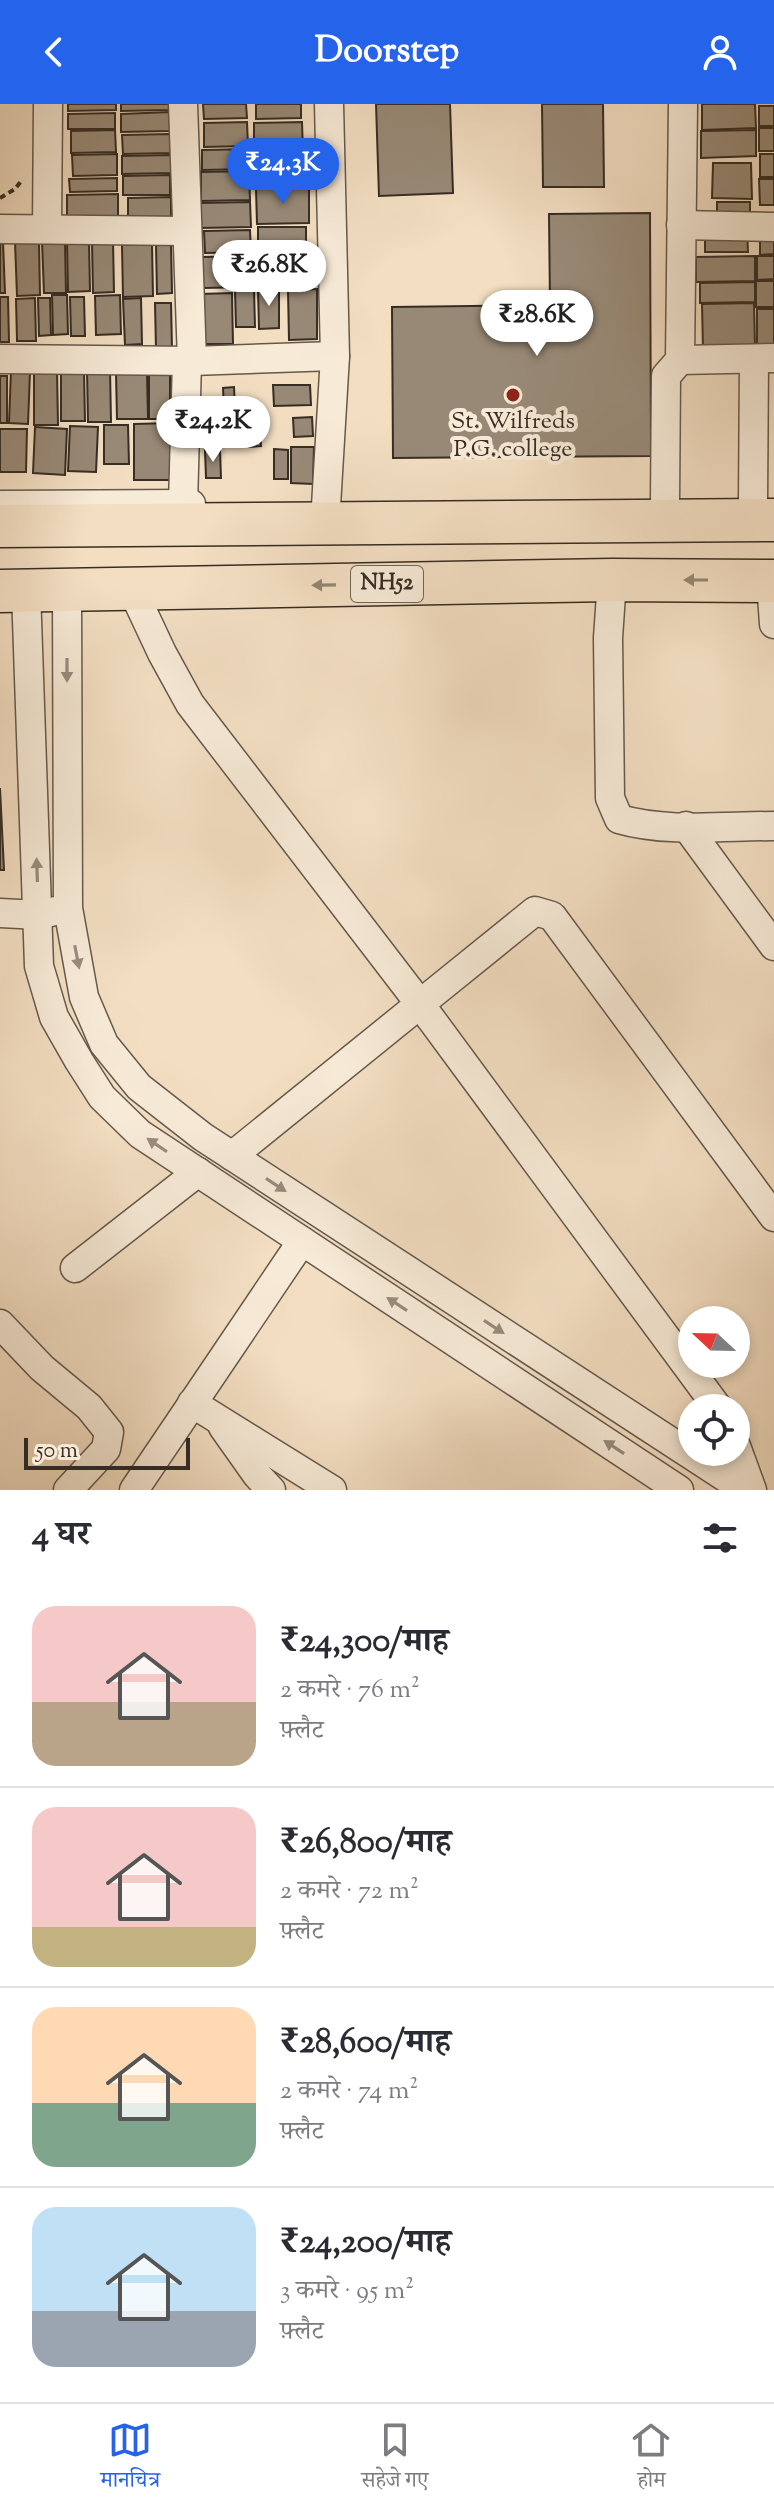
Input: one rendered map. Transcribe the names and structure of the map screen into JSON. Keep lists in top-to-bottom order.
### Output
{
  "streets": {
    "highway": ["NH52"]
  },
  "places": ["St. Wilfreds P.G. college"],
  "scale_bar": "50 m",
  "north": "left",
  "page": {
    "header": "Doorstep",
    "price": [
      "₹24.3K",
      "₹26.8K",
      "₹28.6K",
      "₹24.2K"
    ],
    "scale": "50 m",
    "heading": "4 घर",
    "list": [
      {
        "name": "₹24,300/माह",
        "note": "2 कमरे · 76 m² · फ़्लैट"
      },
      {
        "name": "₹26,800/माह",
        "note": "2 कमरे · 72 m² · फ़्लैट"
      },
      {
        "name": "₹28,600/माह",
        "note": "2 कमरे · 74 m² · फ़्लैट"
      },
      {
        "name": "₹24,200/माह",
        "note": "3 कमरे · 95 m² · फ़्लैट"
      }
    ],
    "tabs": ["मानचित्र", "सहेजे गए", "होम"]
  }
}
